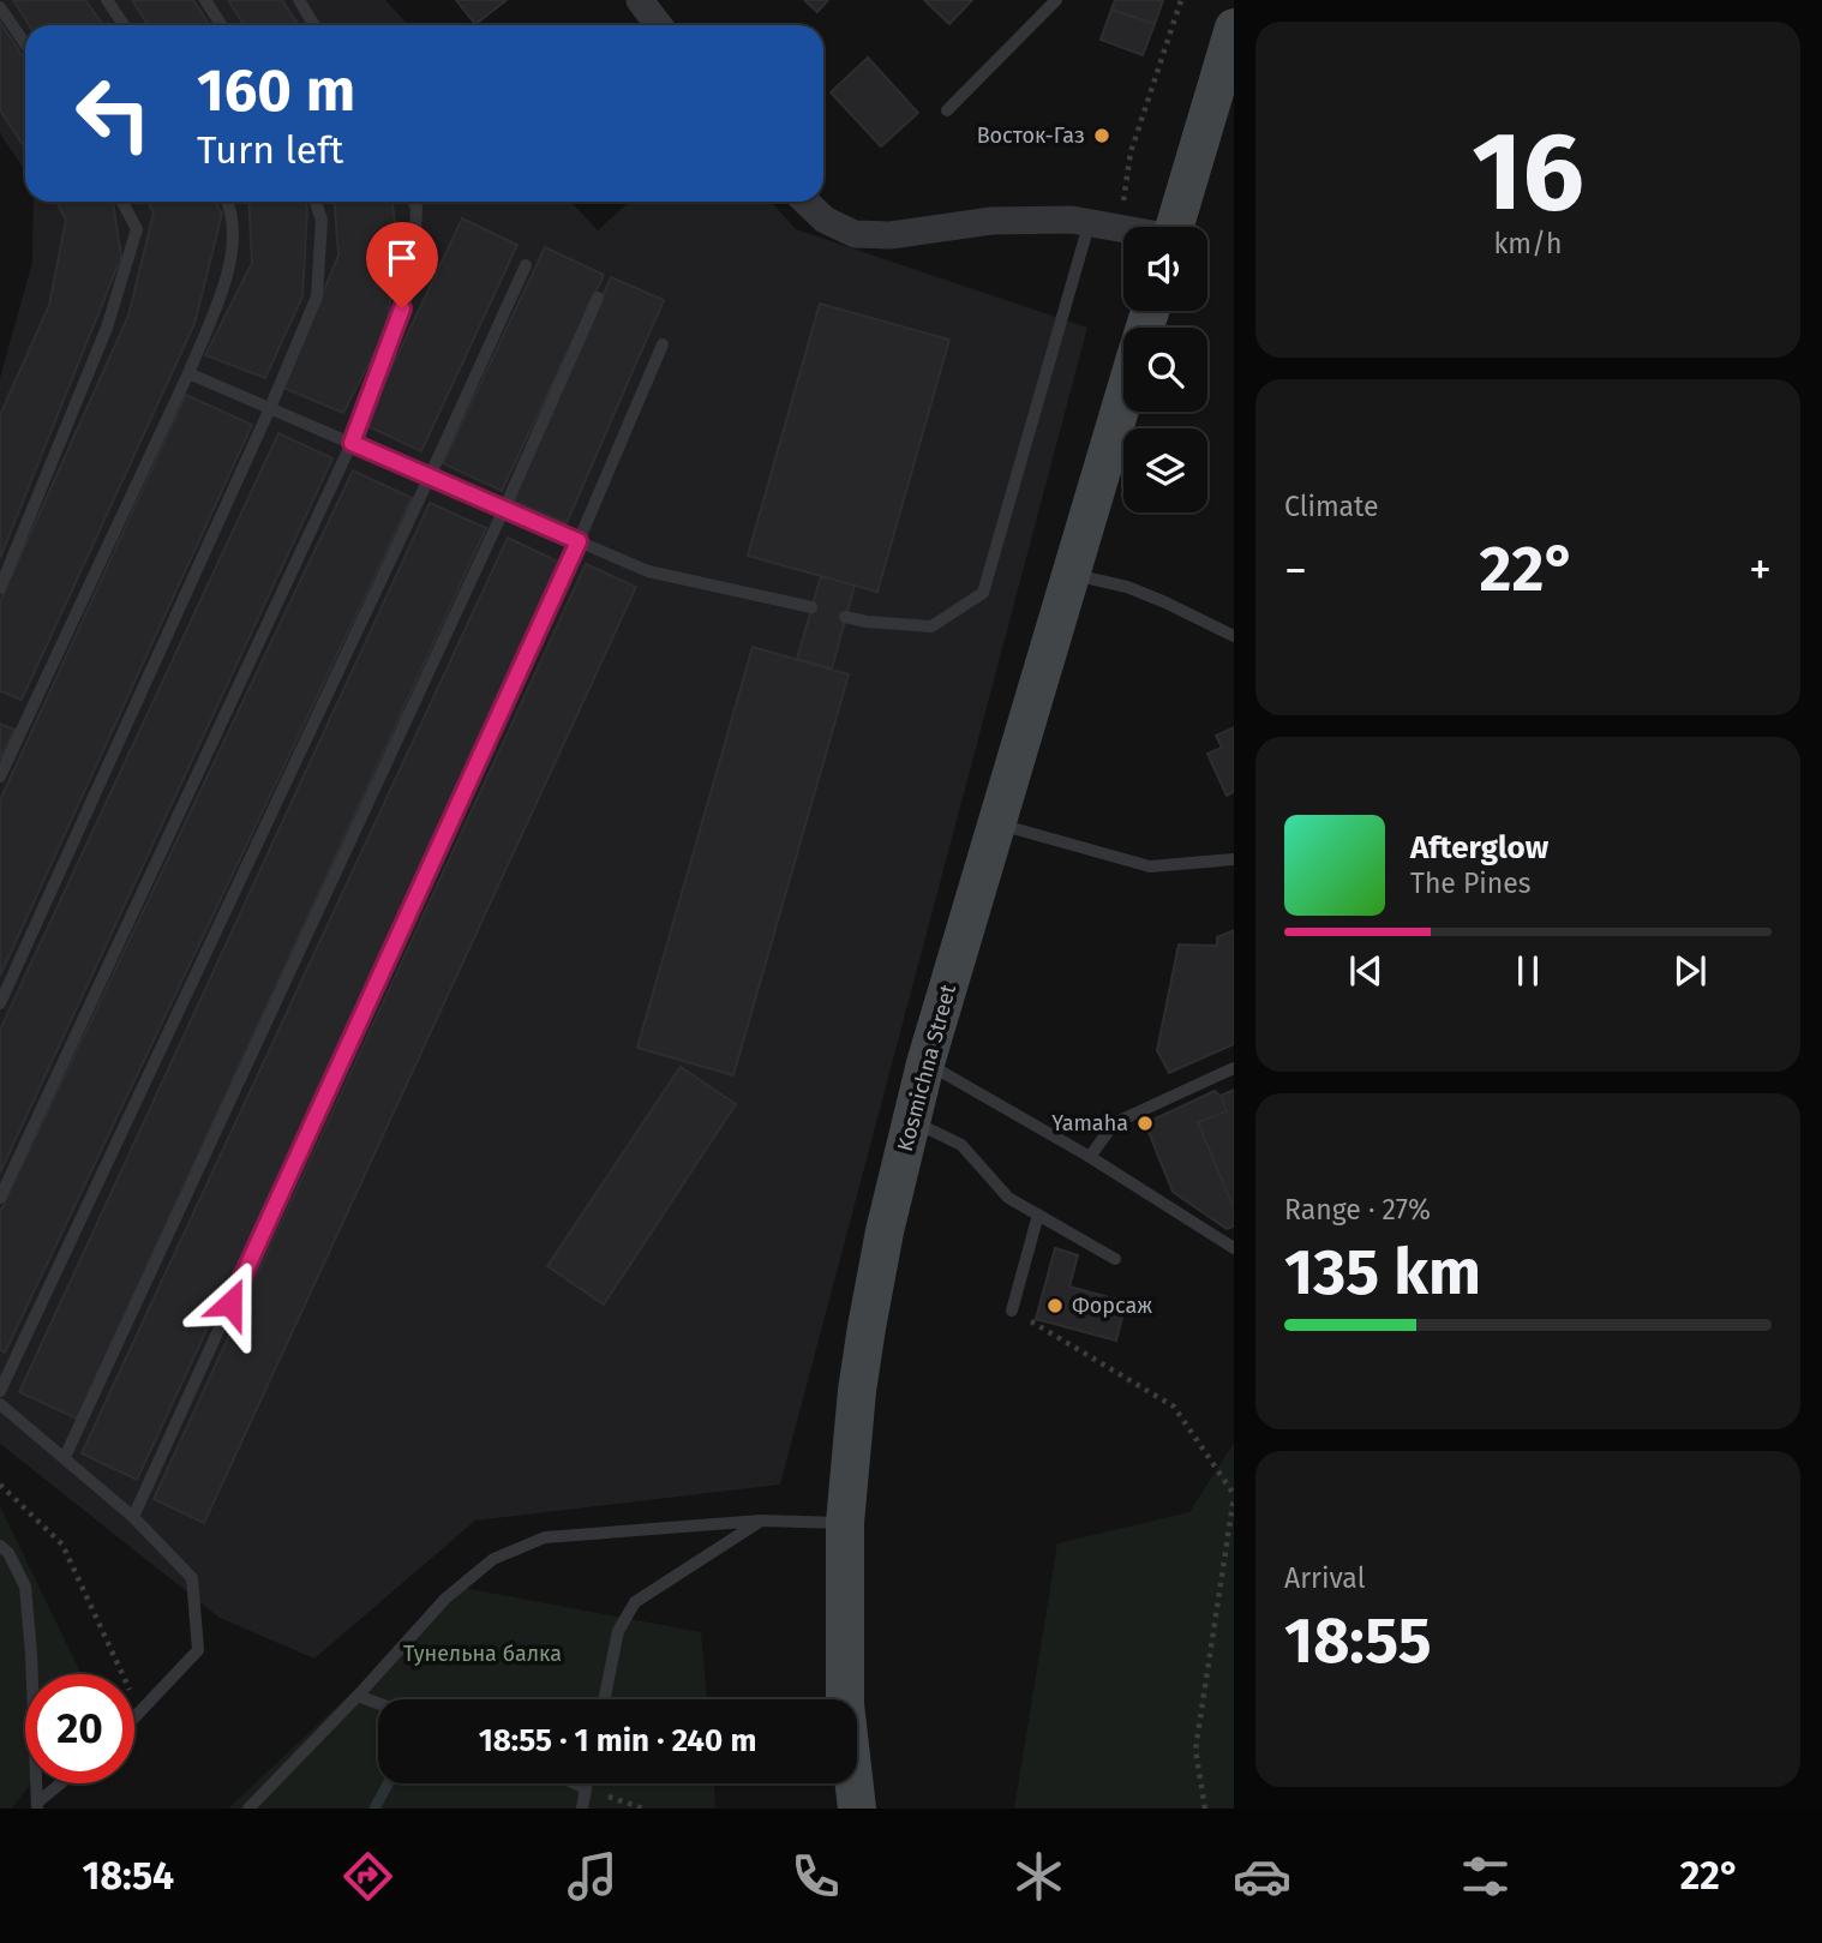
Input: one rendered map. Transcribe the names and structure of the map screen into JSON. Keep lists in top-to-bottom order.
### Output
{
  "streets": {
    "main road": ["Kosmichna Street"]
  },
  "parks": ["Тунельна балка"],
  "places": ["Восток-Газ", "Yamaha", "Форсаж"],
  "page": {
    "tile": [
      ["16", "km/h"],
      "Climate",
      ["Range · 27%", "135 km"],
      ["Arrival", "18:55"]
    ],
    "turn": ["160 m", "Turn left"],
    "heat": ["−", "22°", "+"],
    "song": ["Afterglow", "The Pines"],
    "limit": "20",
    "trip": "18:55 · 1 min · 240 m",
    "tabs": ["18:54", "22°"]
  }
}
